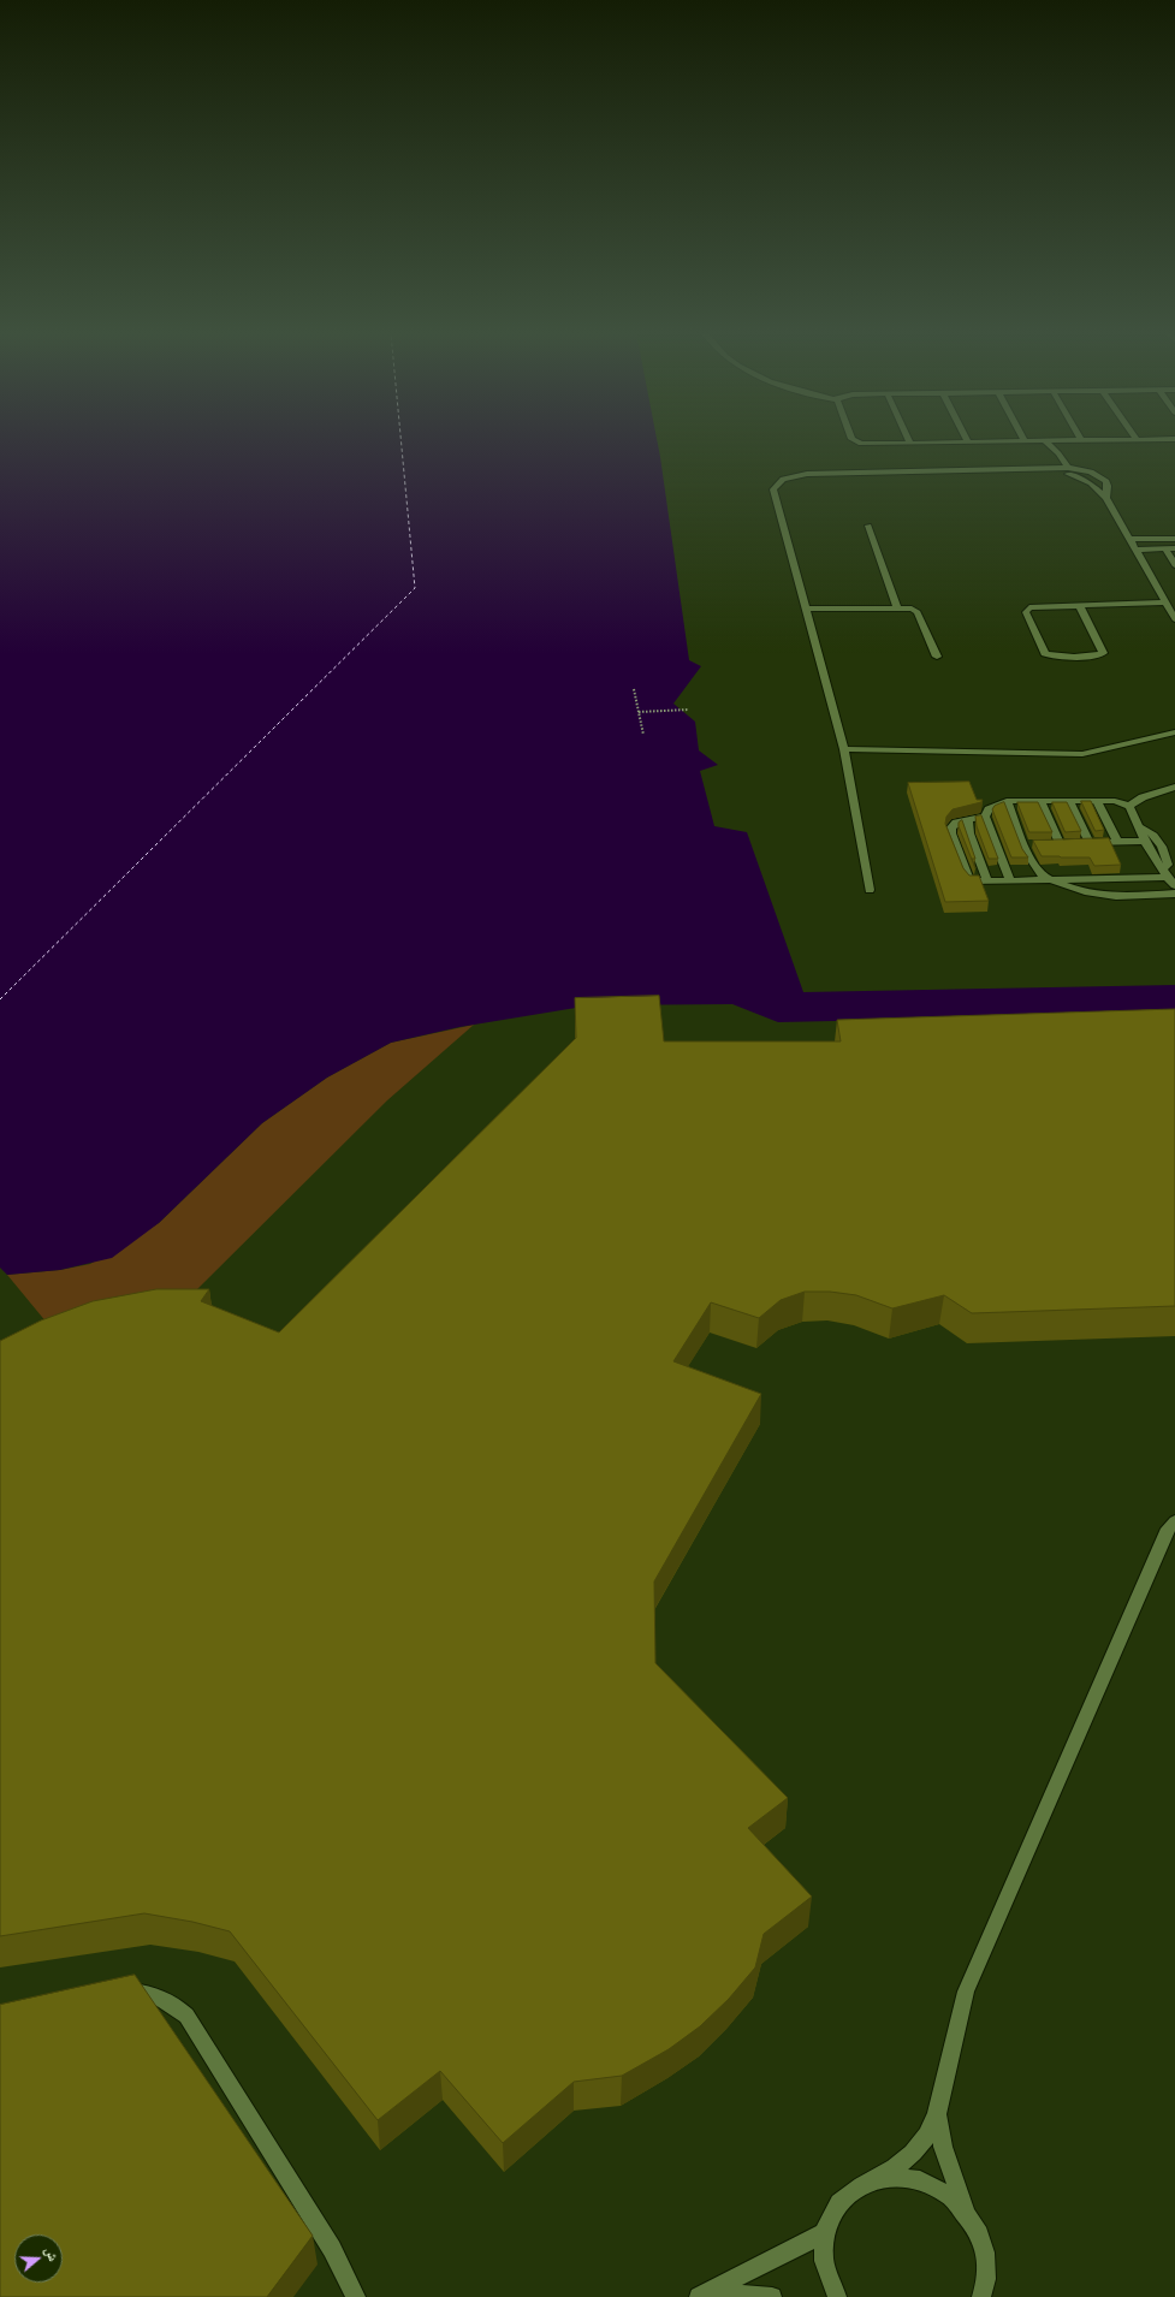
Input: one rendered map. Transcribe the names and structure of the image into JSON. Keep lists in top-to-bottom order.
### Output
{
  "north": "right"
}
